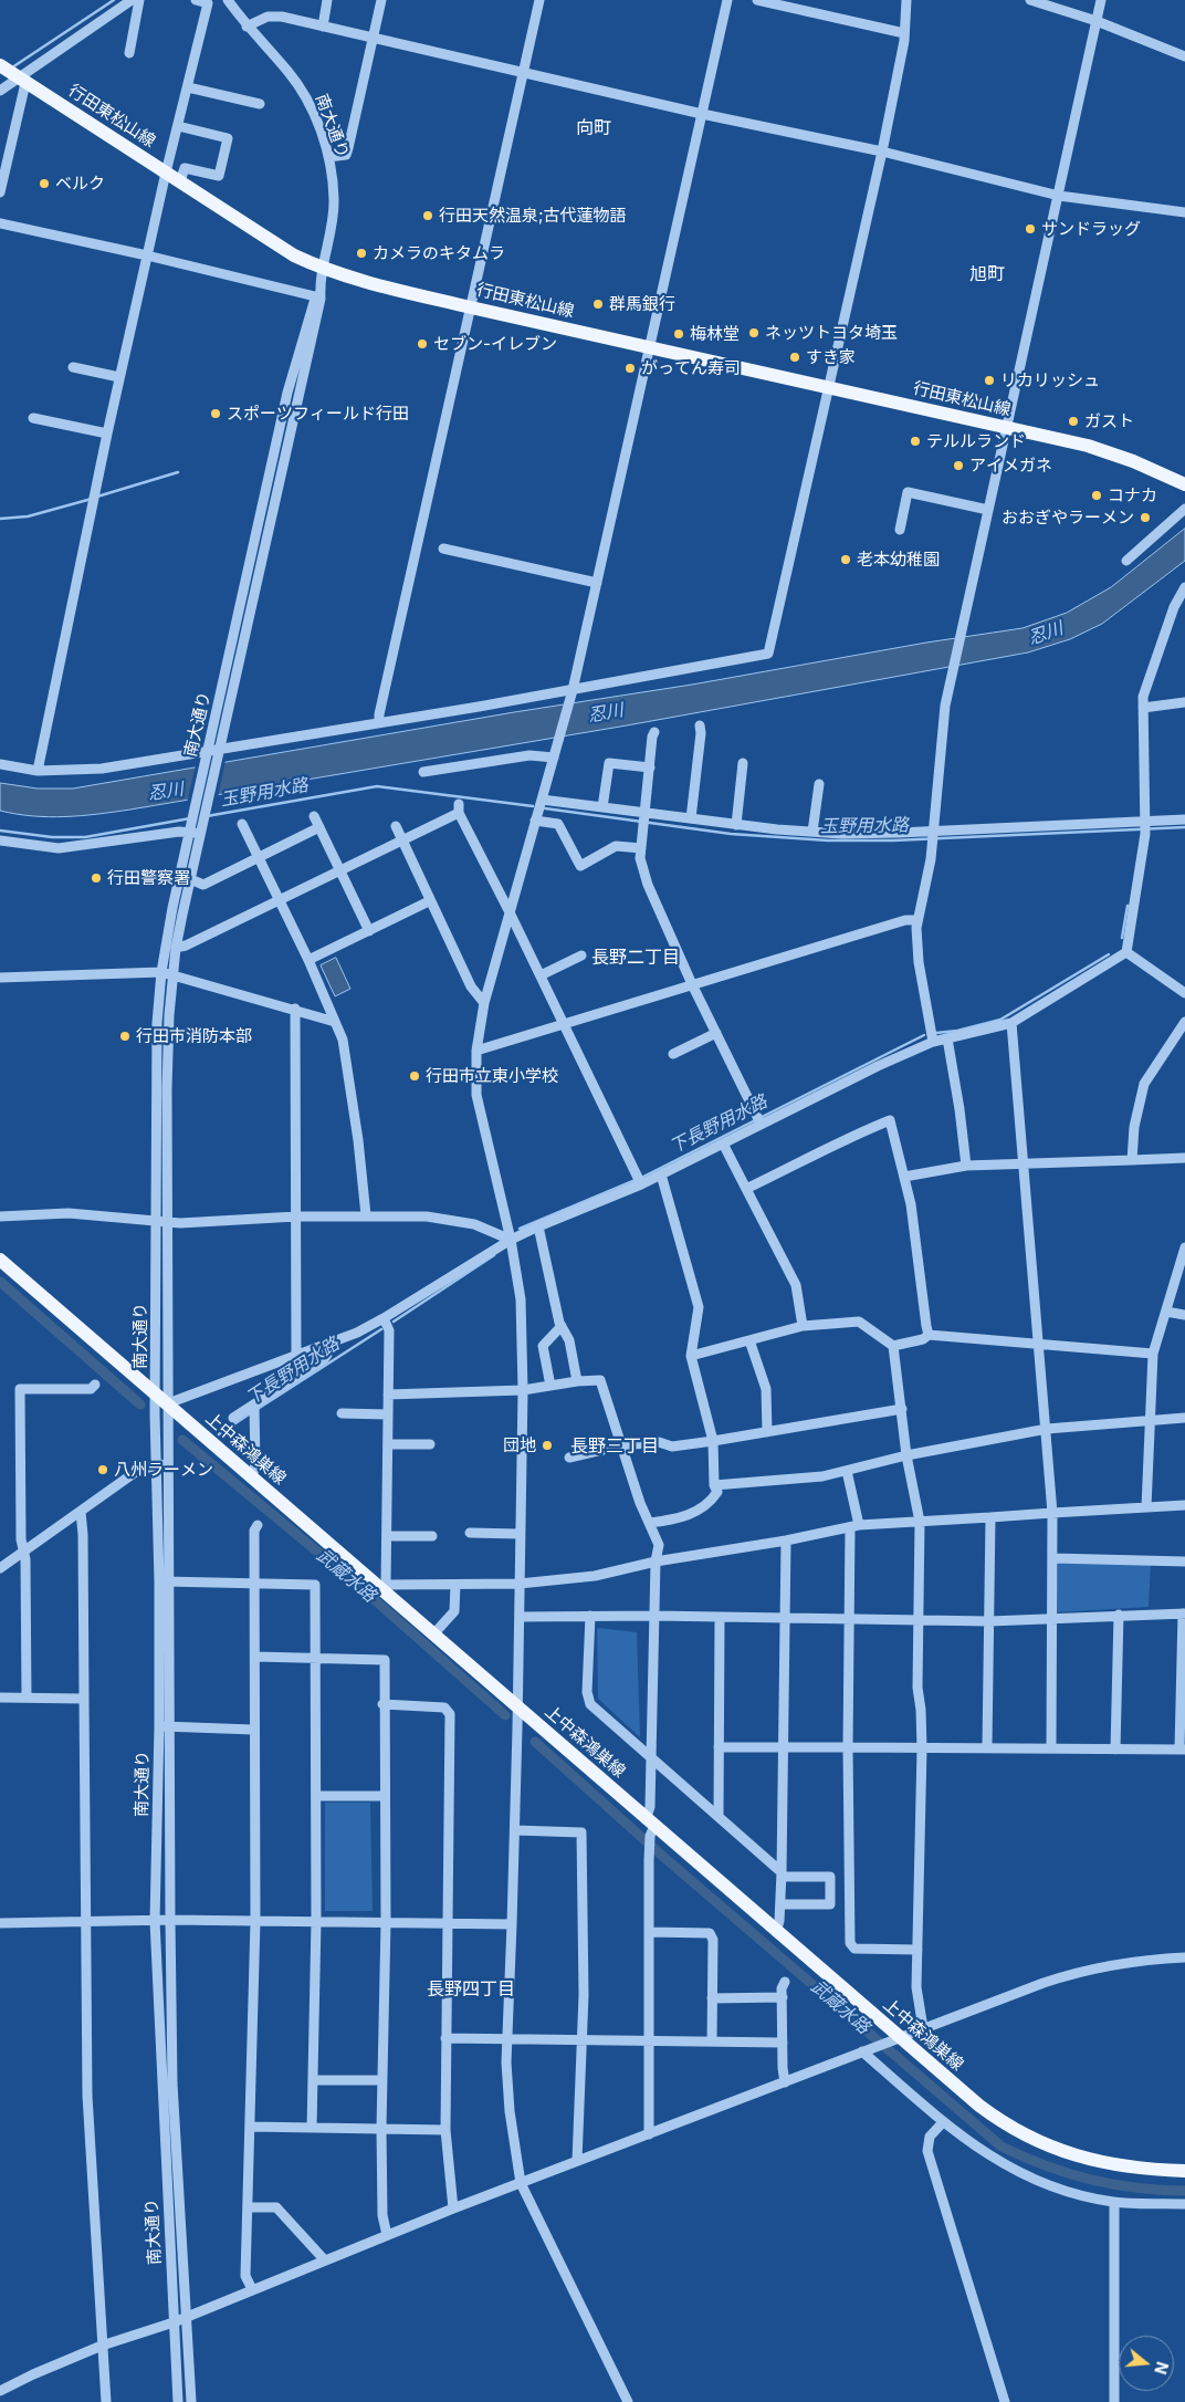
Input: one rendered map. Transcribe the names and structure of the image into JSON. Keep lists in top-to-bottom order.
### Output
{
  "streets": {
    "main road": ["行田東松山線", "上中森鴻巣線"],
    "street": ["南大通り"]
  },
  "crossings": [
    ["行田東松山線", "南大通り"],
    ["南大通り", "上中森鴻巣線"]
  ],
  "districts": [
    "向町",
    "旭町",
    "長野二丁目",
    "長野三丁目",
    "長野四丁目"
  ],
  "water": [
    "忍川",
    "玉野用水路",
    "下長野用水路",
    "武蔵水路"
  ],
  "places": [
    "ベルク",
    "行田天然温泉;古代蓮物語",
    "サンドラッグ",
    "カメラのキタムラ",
    "群馬銀行",
    "ネッツトヨタ埼玉",
    "梅林堂",
    "セブン-イレブン",
    "すき家",
    "がってん寿司",
    "リカリッシュ",
    "スポーツフィールド行田",
    "ガスト",
    "テルルランド",
    "アイメガネ",
    "コナカ",
    "おおぎやラーメン",
    "老本幼稚園",
    "行田警察署",
    "行田市消防本部",
    "行田市立東小学校",
    "団地",
    "八州ラーメン"
  ],
  "north": "right"
}
